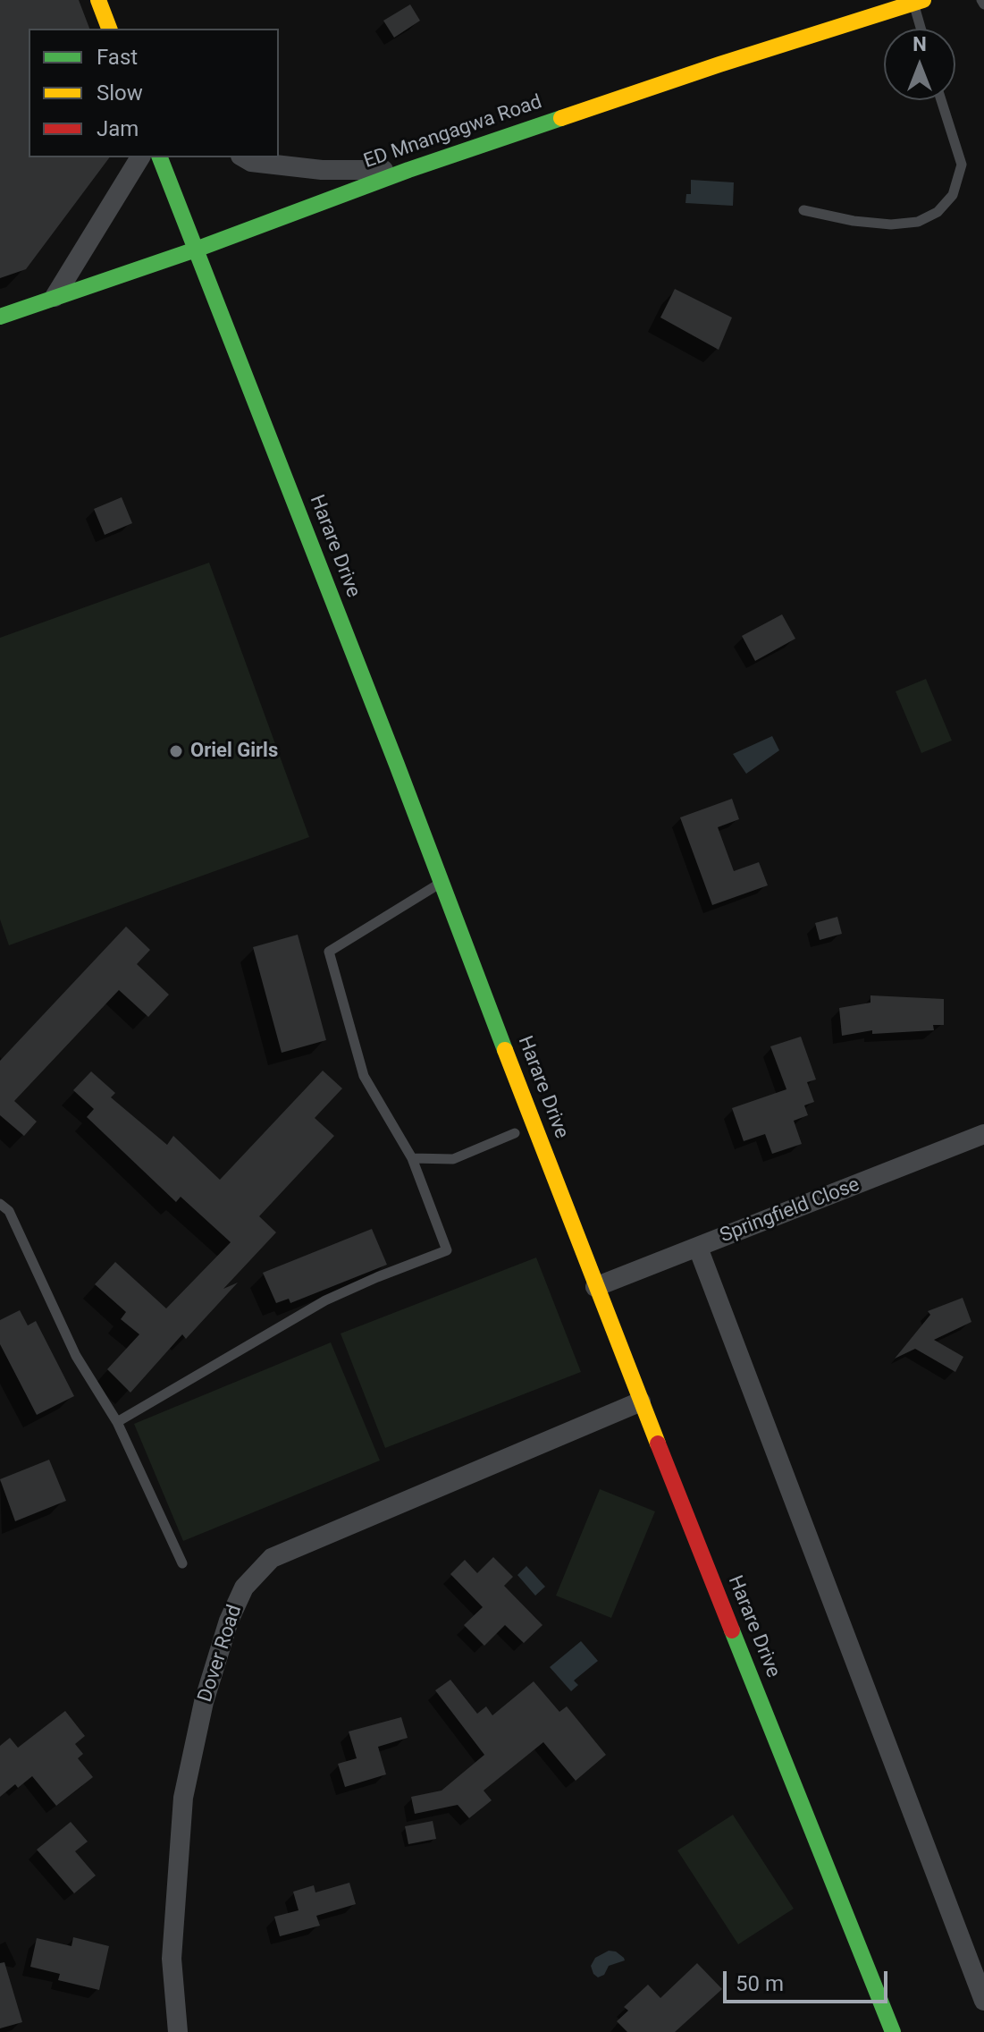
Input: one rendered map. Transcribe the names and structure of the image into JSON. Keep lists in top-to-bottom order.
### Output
{
  "streets": {
    "main road": ["ED Mnangagwa Road", "Harare Drive"],
    "street": ["Springfield Close", "Dover Road"]
  },
  "crossings": [
    ["ED Mnangagwa Road", "Harare Drive"],
    ["Harare Drive", "Springfield Close"],
    ["Harare Drive", "Dover Road"]
  ],
  "places": ["Oriel Girls"],
  "legend": ["Fast", "Slow", "Jam"],
  "scale_bar": "50 m",
  "north": "top"
}
